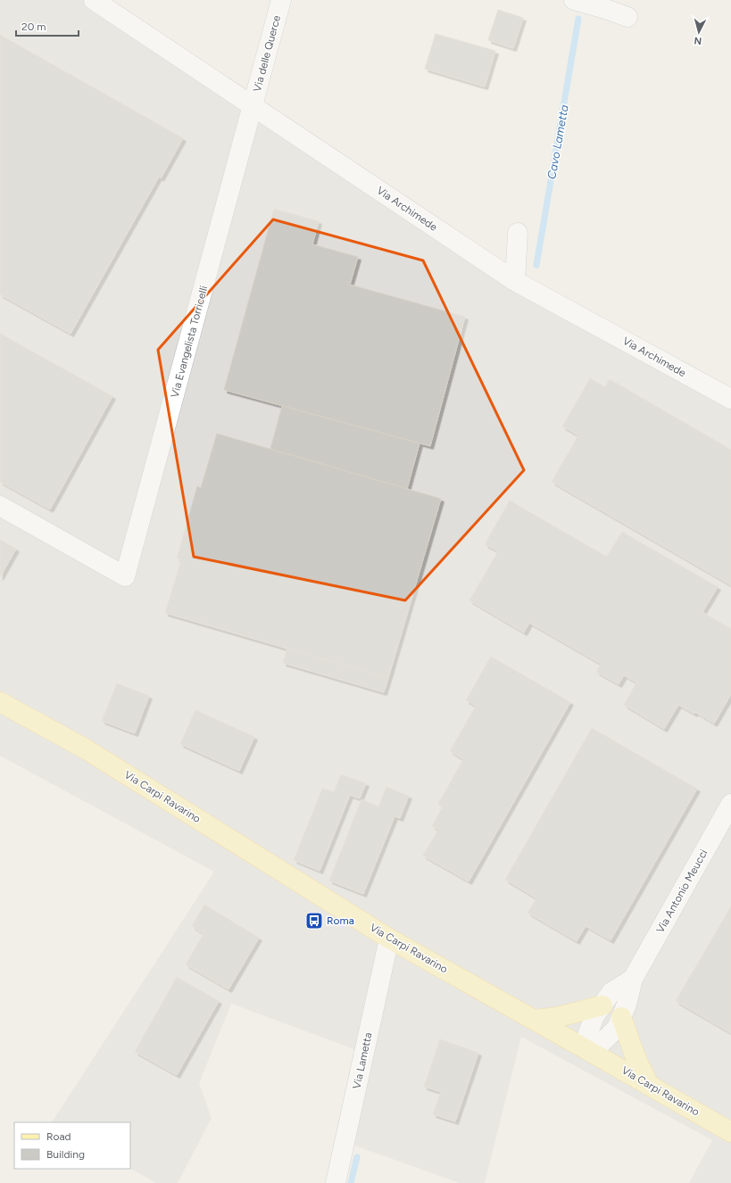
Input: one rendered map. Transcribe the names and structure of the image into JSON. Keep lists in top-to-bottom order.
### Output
{
  "streets": {
    "main road": ["Via Carpi Ravarino"],
    "street": [
      "Via delle Querce",
      "Via Archimede",
      "Via Evangelista Torricelli",
      "Via Antonio Meucci",
      "Via Lametta"
    ]
  },
  "crossings": [
    ["Via delle Querce", "Via Archimede"],
    ["Via delle Querce", "Via Evangelista Torricelli"],
    ["Via Archimede", "Via Evangelista Torricelli"],
    ["Via Carpi Ravarino", "Via Antonio Meucci"],
    ["Via Carpi Ravarino", "Via Lametta"]
  ],
  "water": ["Cavo Lametta"],
  "places": {
    "bus stop": ["Roma"]
  },
  "legend": ["Road", "Building"],
  "scale_bar": "20 m",
  "north": "bottom"
}
